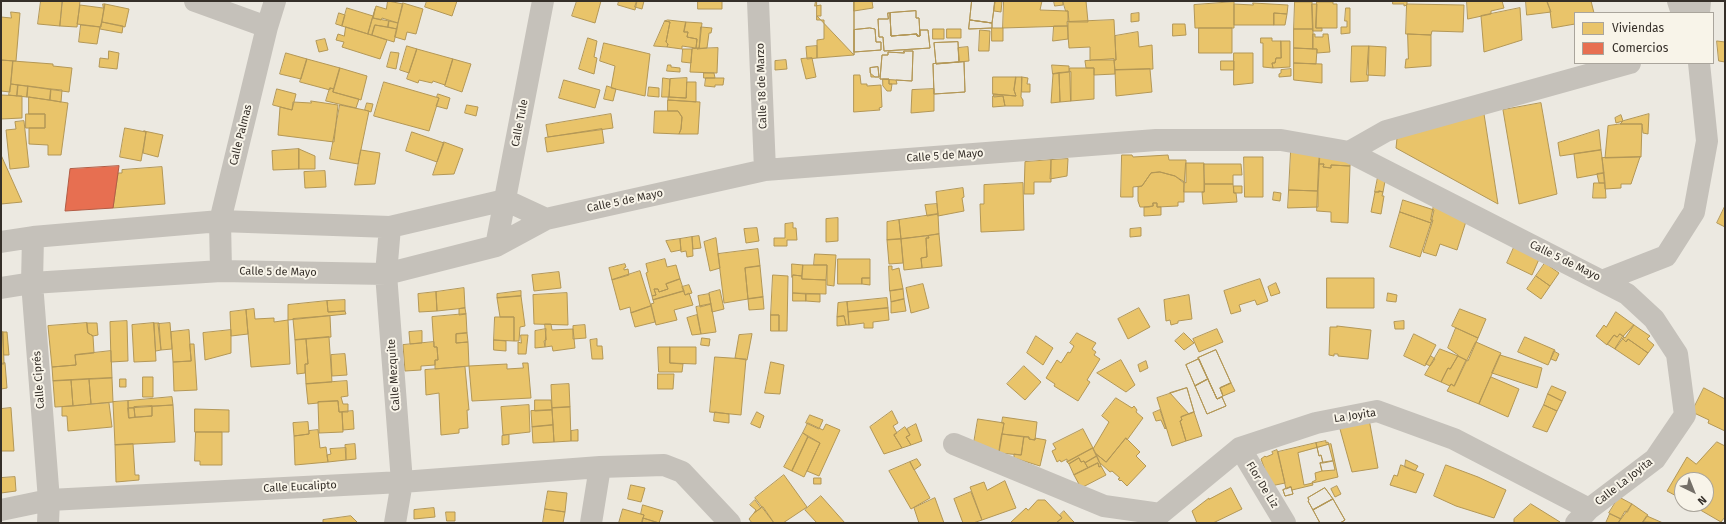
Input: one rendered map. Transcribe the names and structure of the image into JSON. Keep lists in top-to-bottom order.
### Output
{
  "streets": {
    "street": [
      "Calle 18 de Marzo",
      "Calle Tule",
      "Calle Palmas",
      "Calle 5 de Mayo",
      "Calle Mezquite",
      "Calle Ciprés",
      "La Joyita",
      "Calle La Joyita",
      "Flor De Liz",
      "Calle Eucalipto"
    ]
  },
  "crossings": [
    ["Calle 18 de Marzo", "Calle 5 de Mayo"],
    ["Calle Tule", "Calle 5 de Mayo"],
    ["Calle Palmas", "Calle 5 de Mayo"],
    ["Calle 5 de Mayo", "Calle Mezquite"],
    ["Calle 5 de Mayo", "Calle Ciprés"],
    ["Calle 5 de Mayo", "Calle La Joyita"],
    ["Calle Mezquite", "Calle Eucalipto"],
    ["Calle Ciprés", "Calle Eucalipto"],
    ["La Joyita", "Calle La Joyita"],
    ["La Joyita", "Flor De Liz"]
  ],
  "legend": ["Viviendas", "Comercios"],
  "north": "bottom right"
}
